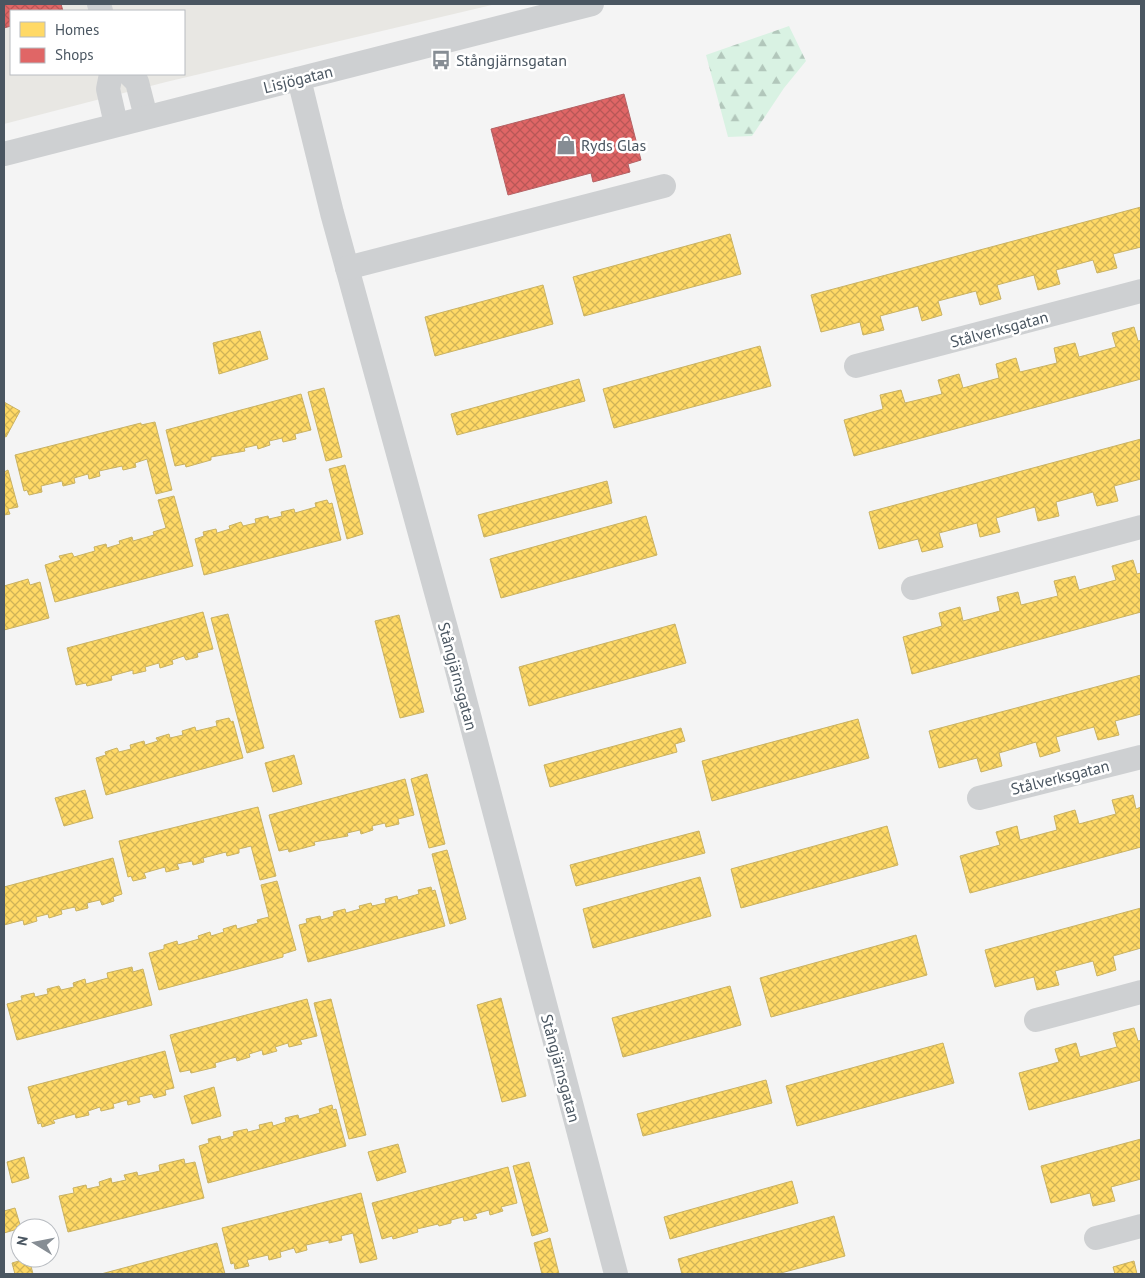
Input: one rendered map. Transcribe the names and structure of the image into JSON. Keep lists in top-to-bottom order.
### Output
{
  "streets": {
    "street": ["Lisjögatan", "Stålverksgatan", "Stångjärnsgatan"]
  },
  "crossings": [
    ["Lisjögatan", "Stångjärnsgatan"]
  ],
  "places": {
    "bus stop": ["Stångjärnsgatan"],
    "shop": ["Ryds Glas"]
  },
  "legend": ["Homes", "Shops"],
  "north": "left"
}
